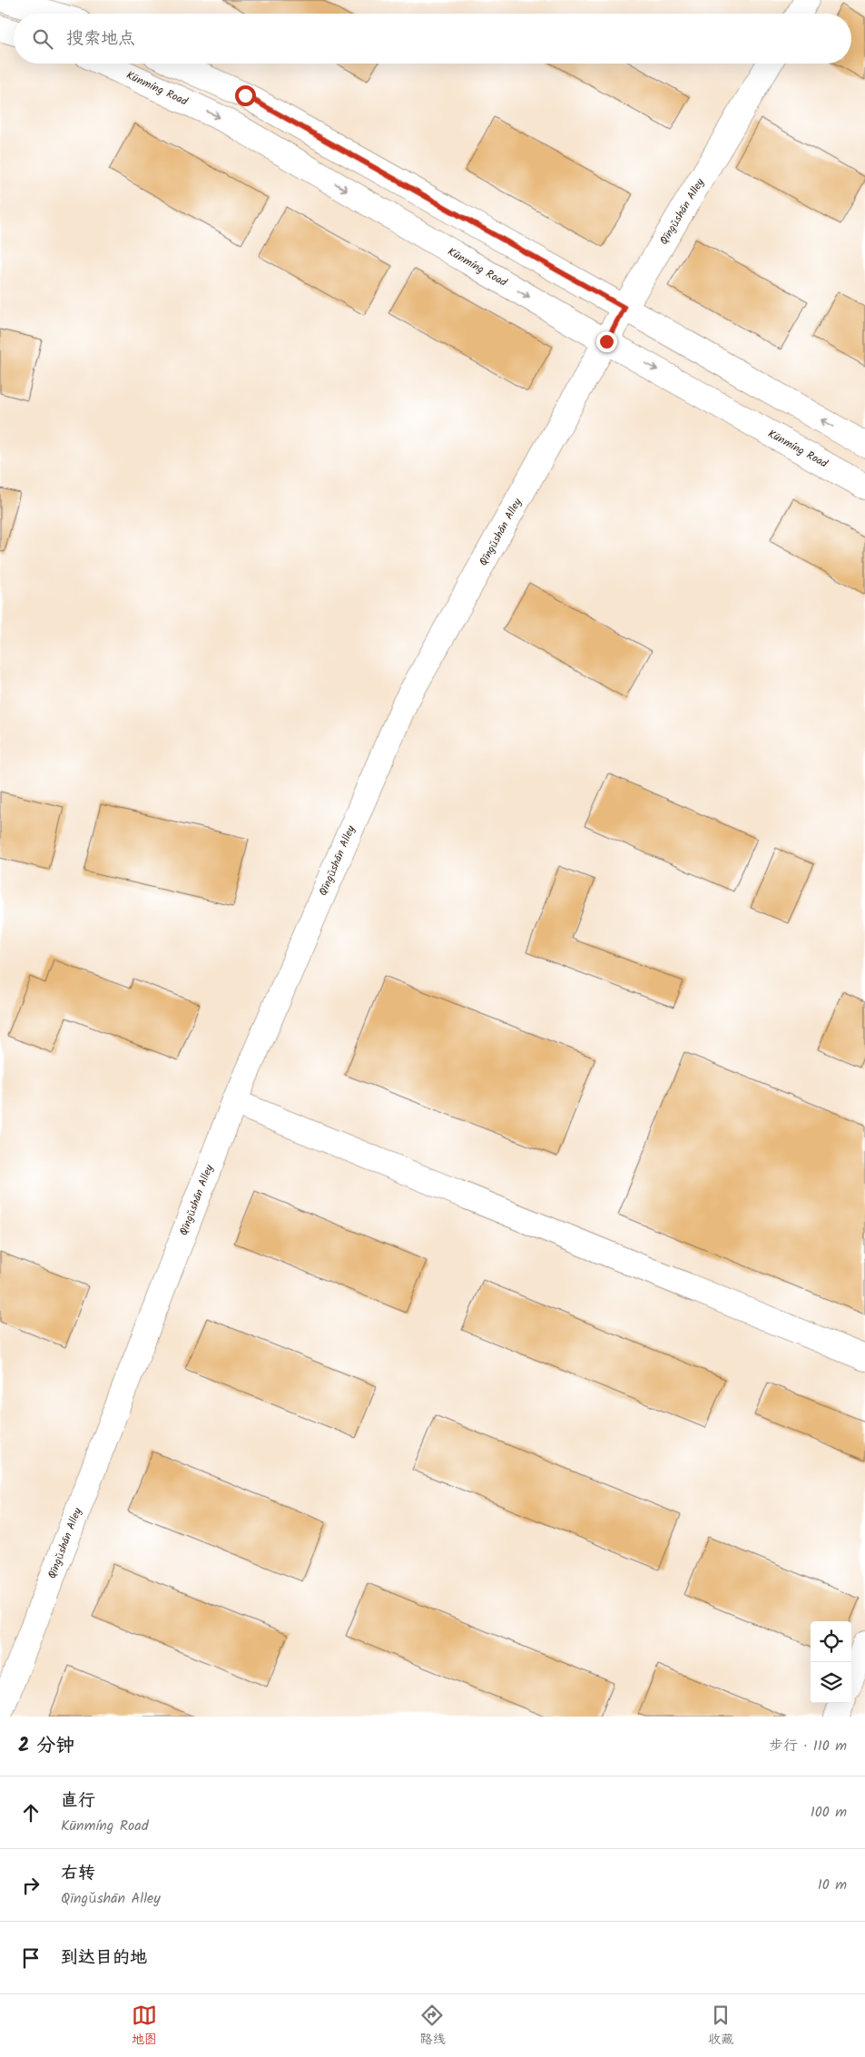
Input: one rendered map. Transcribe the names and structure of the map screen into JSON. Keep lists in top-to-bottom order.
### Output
{
  "streets": {
    "street": ["Kūnmíng Road", "Qīngǔshān Alley"]
  },
  "crossings": [
    ["Kūnmíng Road", "Qīngǔshān Alley"]
  ],
  "page": {
    "search": "搜索地点",
    "heading": ["2 分钟", "步行 · 110 m"],
    "list": [
      ["直行", "Kūnmíng Road", "100 m"],
      ["右转", "Qīngǔshān Alley", "10 m"],
      "到达目的地"
    ],
    "nav": ["地图", "路线", "收藏"]
  }
}
